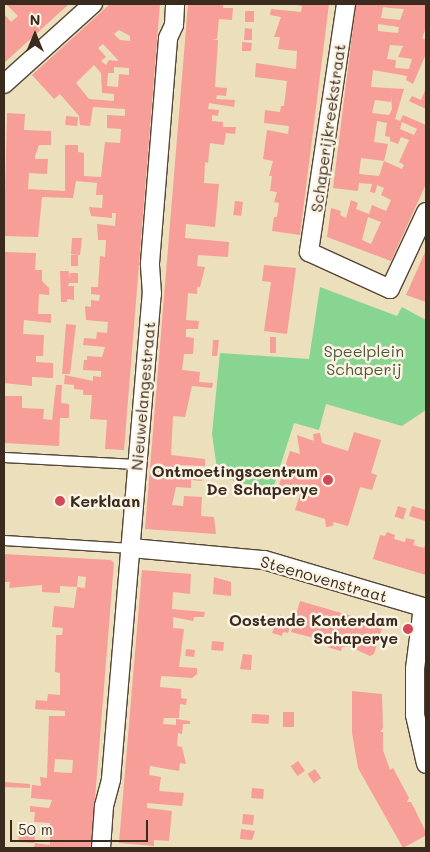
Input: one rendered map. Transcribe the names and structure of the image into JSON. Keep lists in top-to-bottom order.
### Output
{
  "streets": {
    "street": ["Schaperijkreekstraat", "Nieuwelangestraat", "Steenovenstraat"]
  },
  "crossings": [
    ["Nieuwelangestraat", "Steenovenstraat"]
  ],
  "parks": ["Speelplein Schaperij"],
  "places": ["Ontmoetingscentrum De Schaperye", "Kerklaan", "Oostende Konterdam Schaperye"],
  "scale_bar": "50 m",
  "north": "top"
}
